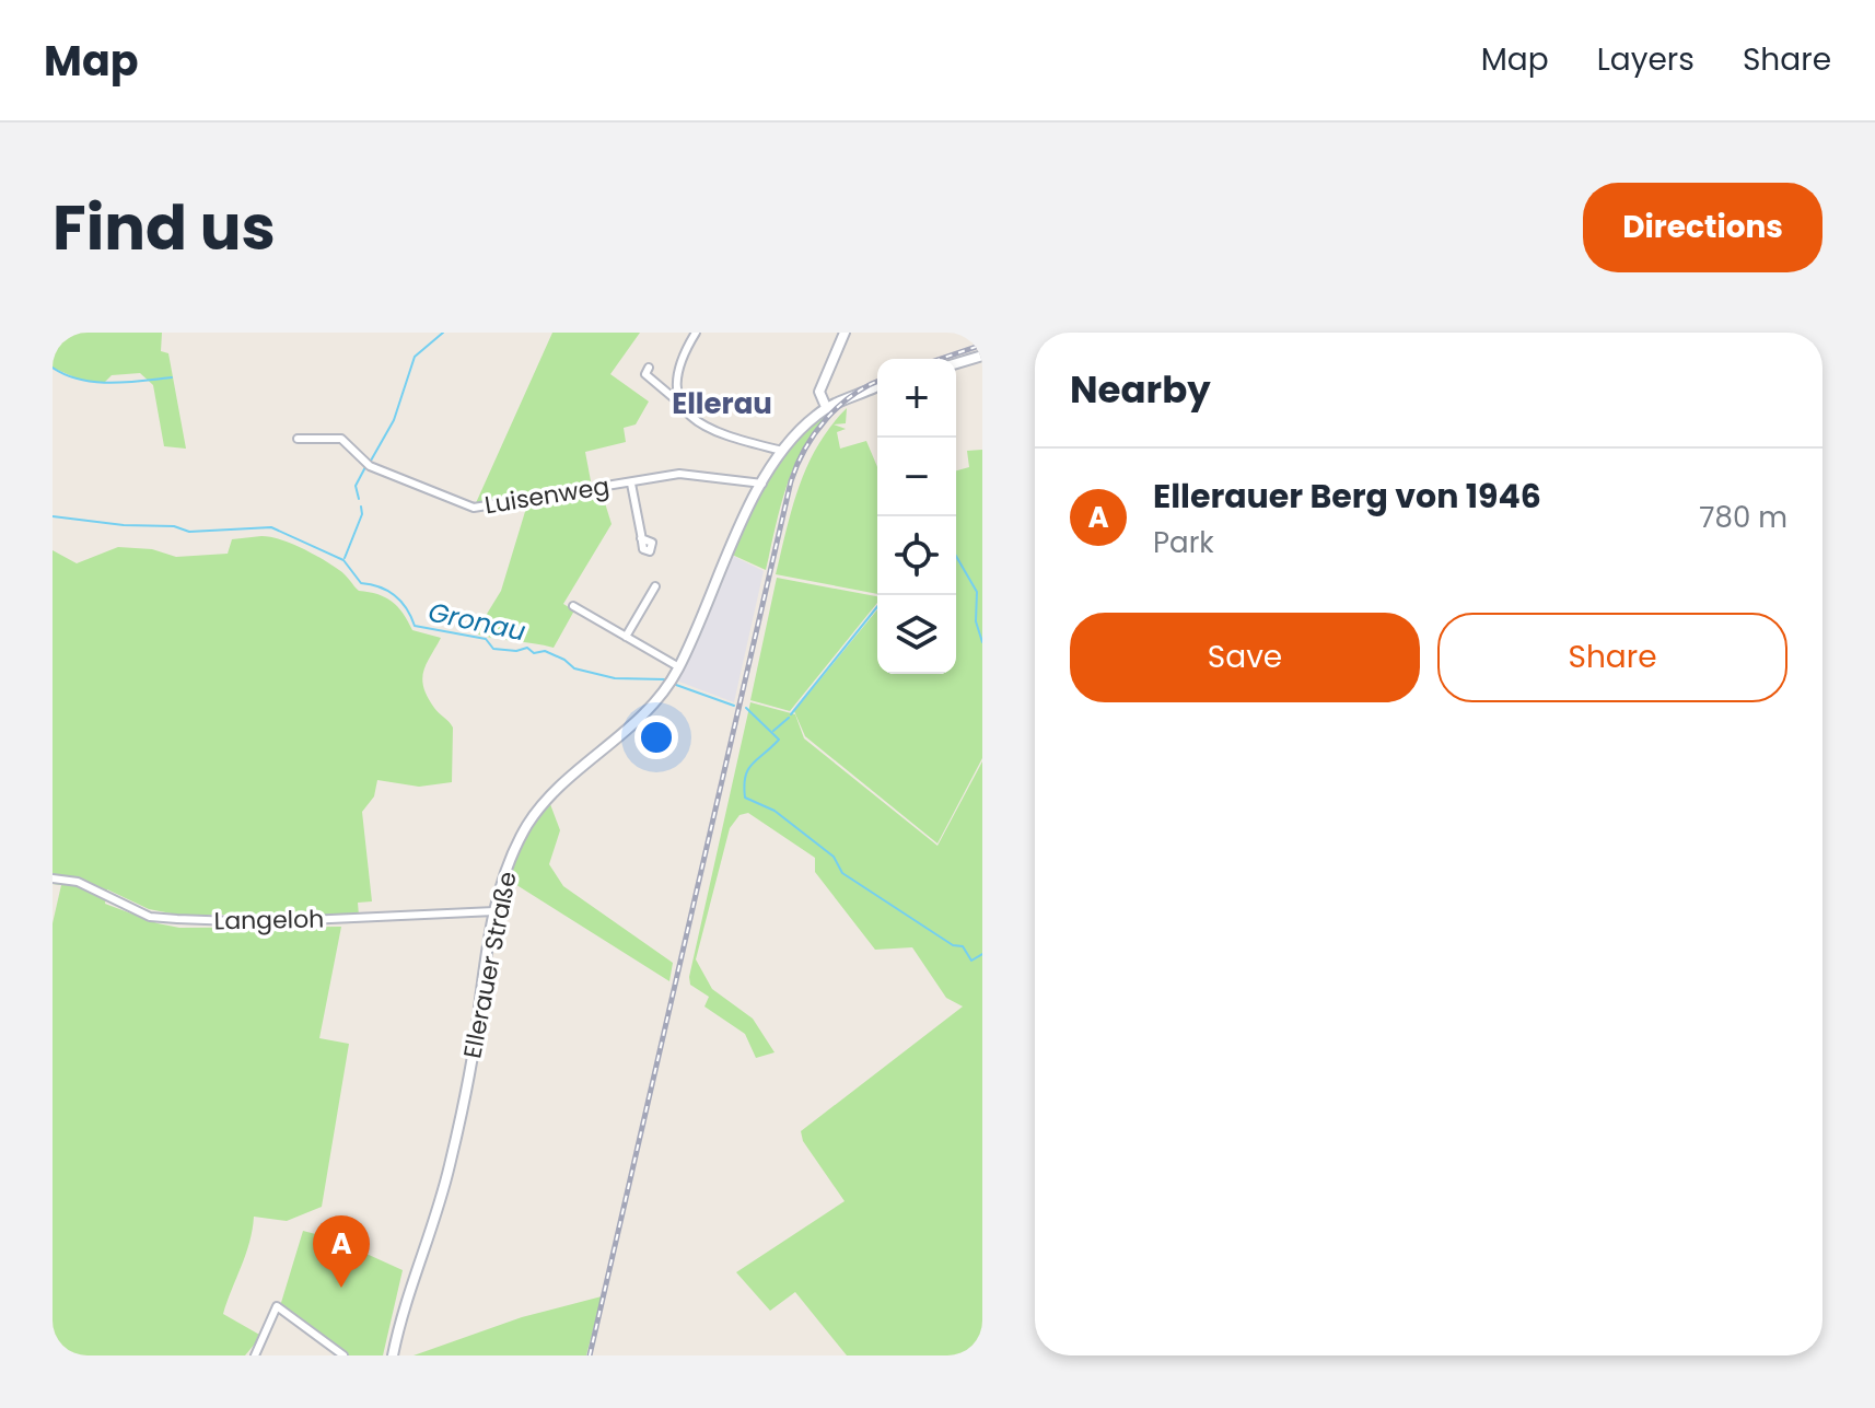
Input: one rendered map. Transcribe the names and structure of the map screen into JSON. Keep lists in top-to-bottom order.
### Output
{
  "streets": {
    "main road": ["Ellerauer Straße"],
    "street": ["Luisenweg", "Langeloh"]
  },
  "crossings": [
    ["Luisenweg", "Ellerauer Straße"],
    ["Langeloh", "Ellerauer Straße"]
  ],
  "districts": ["Ellerau"],
  "water": ["Gronau"],
  "page": {
    "header": "Map",
    "nav": ["Map", "Layers", "Share"],
    "title": "Find us",
    "buttons": [
      "Directions",
      ["Save", "Share"]
    ],
    "heading": "Nearby",
    "map_buttons": ["+", "−"],
    "list": [
      {
        "mark": "A",
        "name": "Ellerauer Berg von 1946",
        "note": "Park",
        "value": "780 m"
      }
    ],
    "pins": "A"
  }
}
